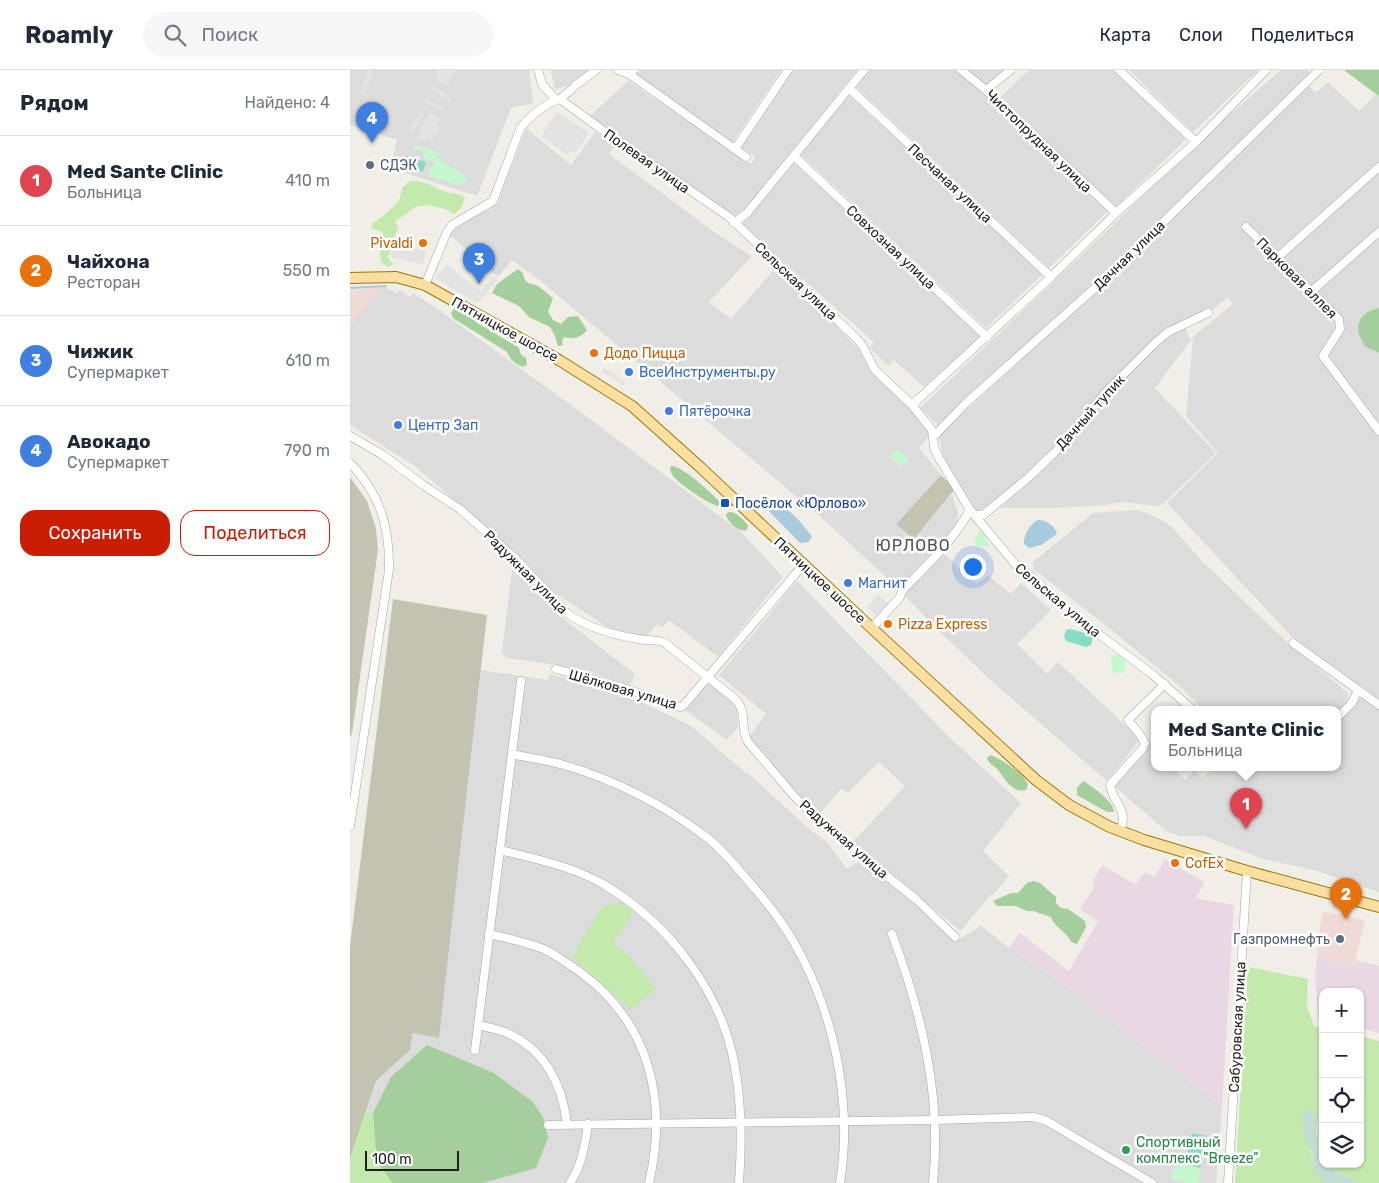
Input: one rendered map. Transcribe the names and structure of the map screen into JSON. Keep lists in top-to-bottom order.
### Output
{
  "streets": {
    "main road": ["Пятницкое шоссе"],
    "street": [
      "Чистопрудная улица",
      "Полевая улица",
      "Песчаная улица",
      "Совхозная улица",
      "Дачная улица",
      "Парковая аллея",
      "Сельская улица",
      "Дачный тупик",
      "Радужная улица",
      "Шёлковая улица",
      "Сабуровская улица"
    ]
  },
  "crossings": [
    ["Полевая улица", "Сельская улица"],
    ["Дачная улица", "Сельская улица"],
    ["Сельская улица", "Дачный тупик"],
    ["Пятницкое шоссе", "Сабуровская улица"],
    ["Радужная улица", "Шёлковая улица"]
  ],
  "districts": ["ЮРЛОВО"],
  "places": {
    "other": [
      "СДЭК",
      "Pivaldi",
      "Додо Пицца",
      "ВсеИнструменты.ру",
      "Пятёрочка",
      "Центр Зап",
      "Магнит",
      "Pizza Express",
      "CofEx",
      "Газпромнефть",
      "Спортивный комплекс \"Breeze\""
    ],
    "transit": ["Посёлок «Юрлово»"]
  },
  "scale_bar": "100 m",
  "page": {
    "header": "Roamly",
    "search": "Поиск",
    "nav": ["Карта", "Слои", "Поделиться"],
    "heading": ["Рядом", "Найдено: 4"],
    "pins": [
      "4",
      "3",
      "1",
      "2"
    ],
    "list": [
      {
        "mark": "1",
        "name": "Med Sante Clinic",
        "note": "Больница",
        "value": "410 m"
      },
      {
        "mark": "2",
        "name": "Чайхона",
        "note": "Ресторан",
        "value": "550 m"
      },
      {
        "mark": "3",
        "name": "Чижик",
        "note": "Супермаркет",
        "value": "610 m"
      },
      {
        "mark": "4",
        "name": "Авокадо",
        "note": "Супермаркет",
        "value": "790 m"
      }
    ],
    "buttons": ["Сохранить", "Поделиться"],
    "popup": ["Med Sante Clinic", "Больница"],
    "map_buttons": ["+", "−"],
    "scale": "100 m"
  }
}
